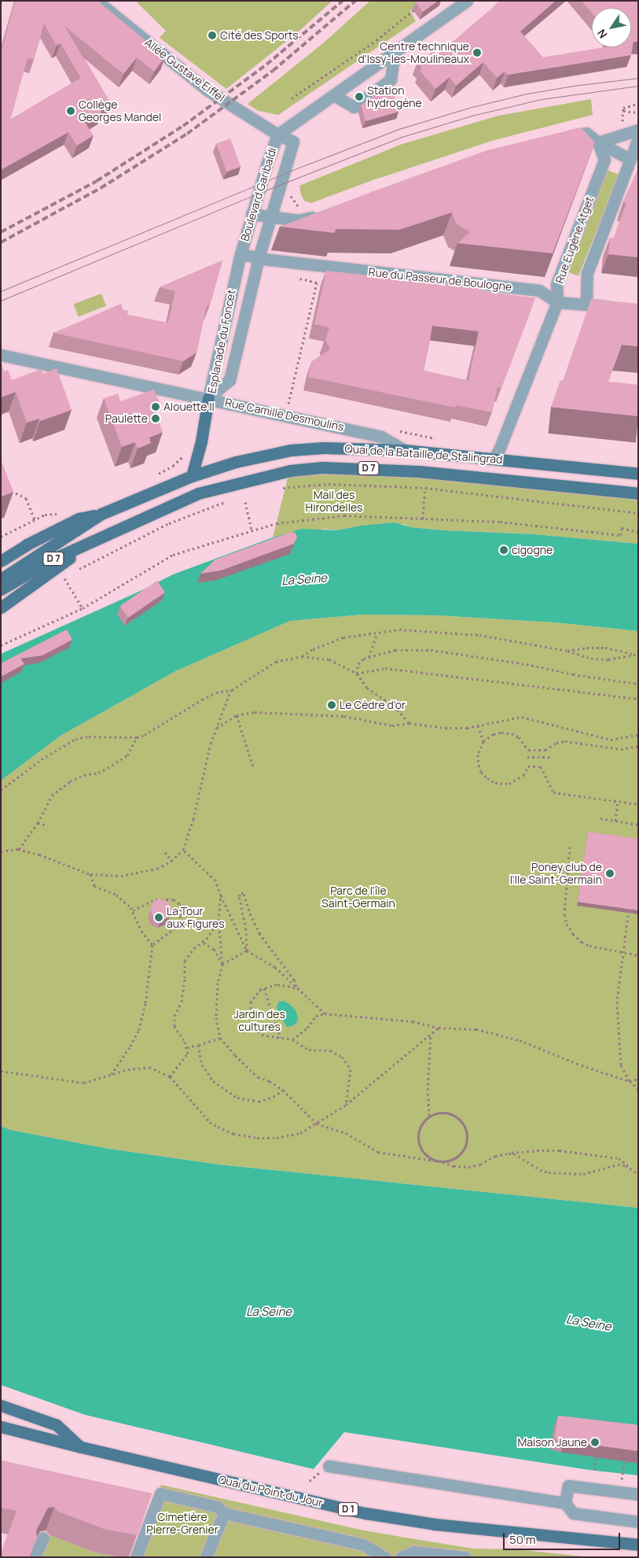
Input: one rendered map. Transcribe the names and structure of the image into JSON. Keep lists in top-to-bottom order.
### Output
{
  "streets": {
    "main road": [
      "Quai de la Bataille de Stalingrad",
      "D 7",
      "Quai du Point du Jour",
      "D 1"
    ],
    "street": [
      "Allée Gustave Eiffel",
      "Boulevard Garibaldi",
      "Rue Eugène Atget",
      "Rue du Passeur de Boulogne",
      "Esplanade du Foncet",
      "Rue Camille Desmoulins"
    ]
  },
  "crossings": [
    ["Allée Gustave Eiffel", "Boulevard Garibaldi"],
    ["Boulevard Garibaldi", "Rue du Passeur de Boulogne"],
    ["Boulevard Garibaldi", "Esplanade du Foncet"],
    ["Rue Eugène Atget", "Rue du Passeur de Boulogne"],
    ["Rue Eugène Atget", "Quai de la Bataille de Stalingrad"],
    ["Rue du Passeur de Boulogne", "Esplanade du Foncet"],
    ["Esplanade du Foncet", "Rue Camille Desmoulins"],
    ["Rue Camille Desmoulins", "Quai de la Bataille de Stalingrad"],
    ["Quai de la Bataille de Stalingrad", "D 7"]
  ],
  "water": ["La Seine"],
  "parks": [
    "Mail des Hirondelles",
    "Parc de l'île Saint-Germain",
    "Jardin des cultures",
    "Cimetière Pierre-Grenier"
  ],
  "places": [
    "Cité des Sports",
    "Centre technique d'Issy-les-Moulineaux",
    "Station hydrogène",
    "Collège Georges Mandel",
    "Alouette II",
    "Paulette",
    "cigogne",
    "Le Cèdre d'or",
    "Poney club de l'Ile Saint-Germain",
    "La Tour aux Figures",
    "Maison Jaune"
  ],
  "scale_bar": "50 m",
  "north": "bottom left"
}
